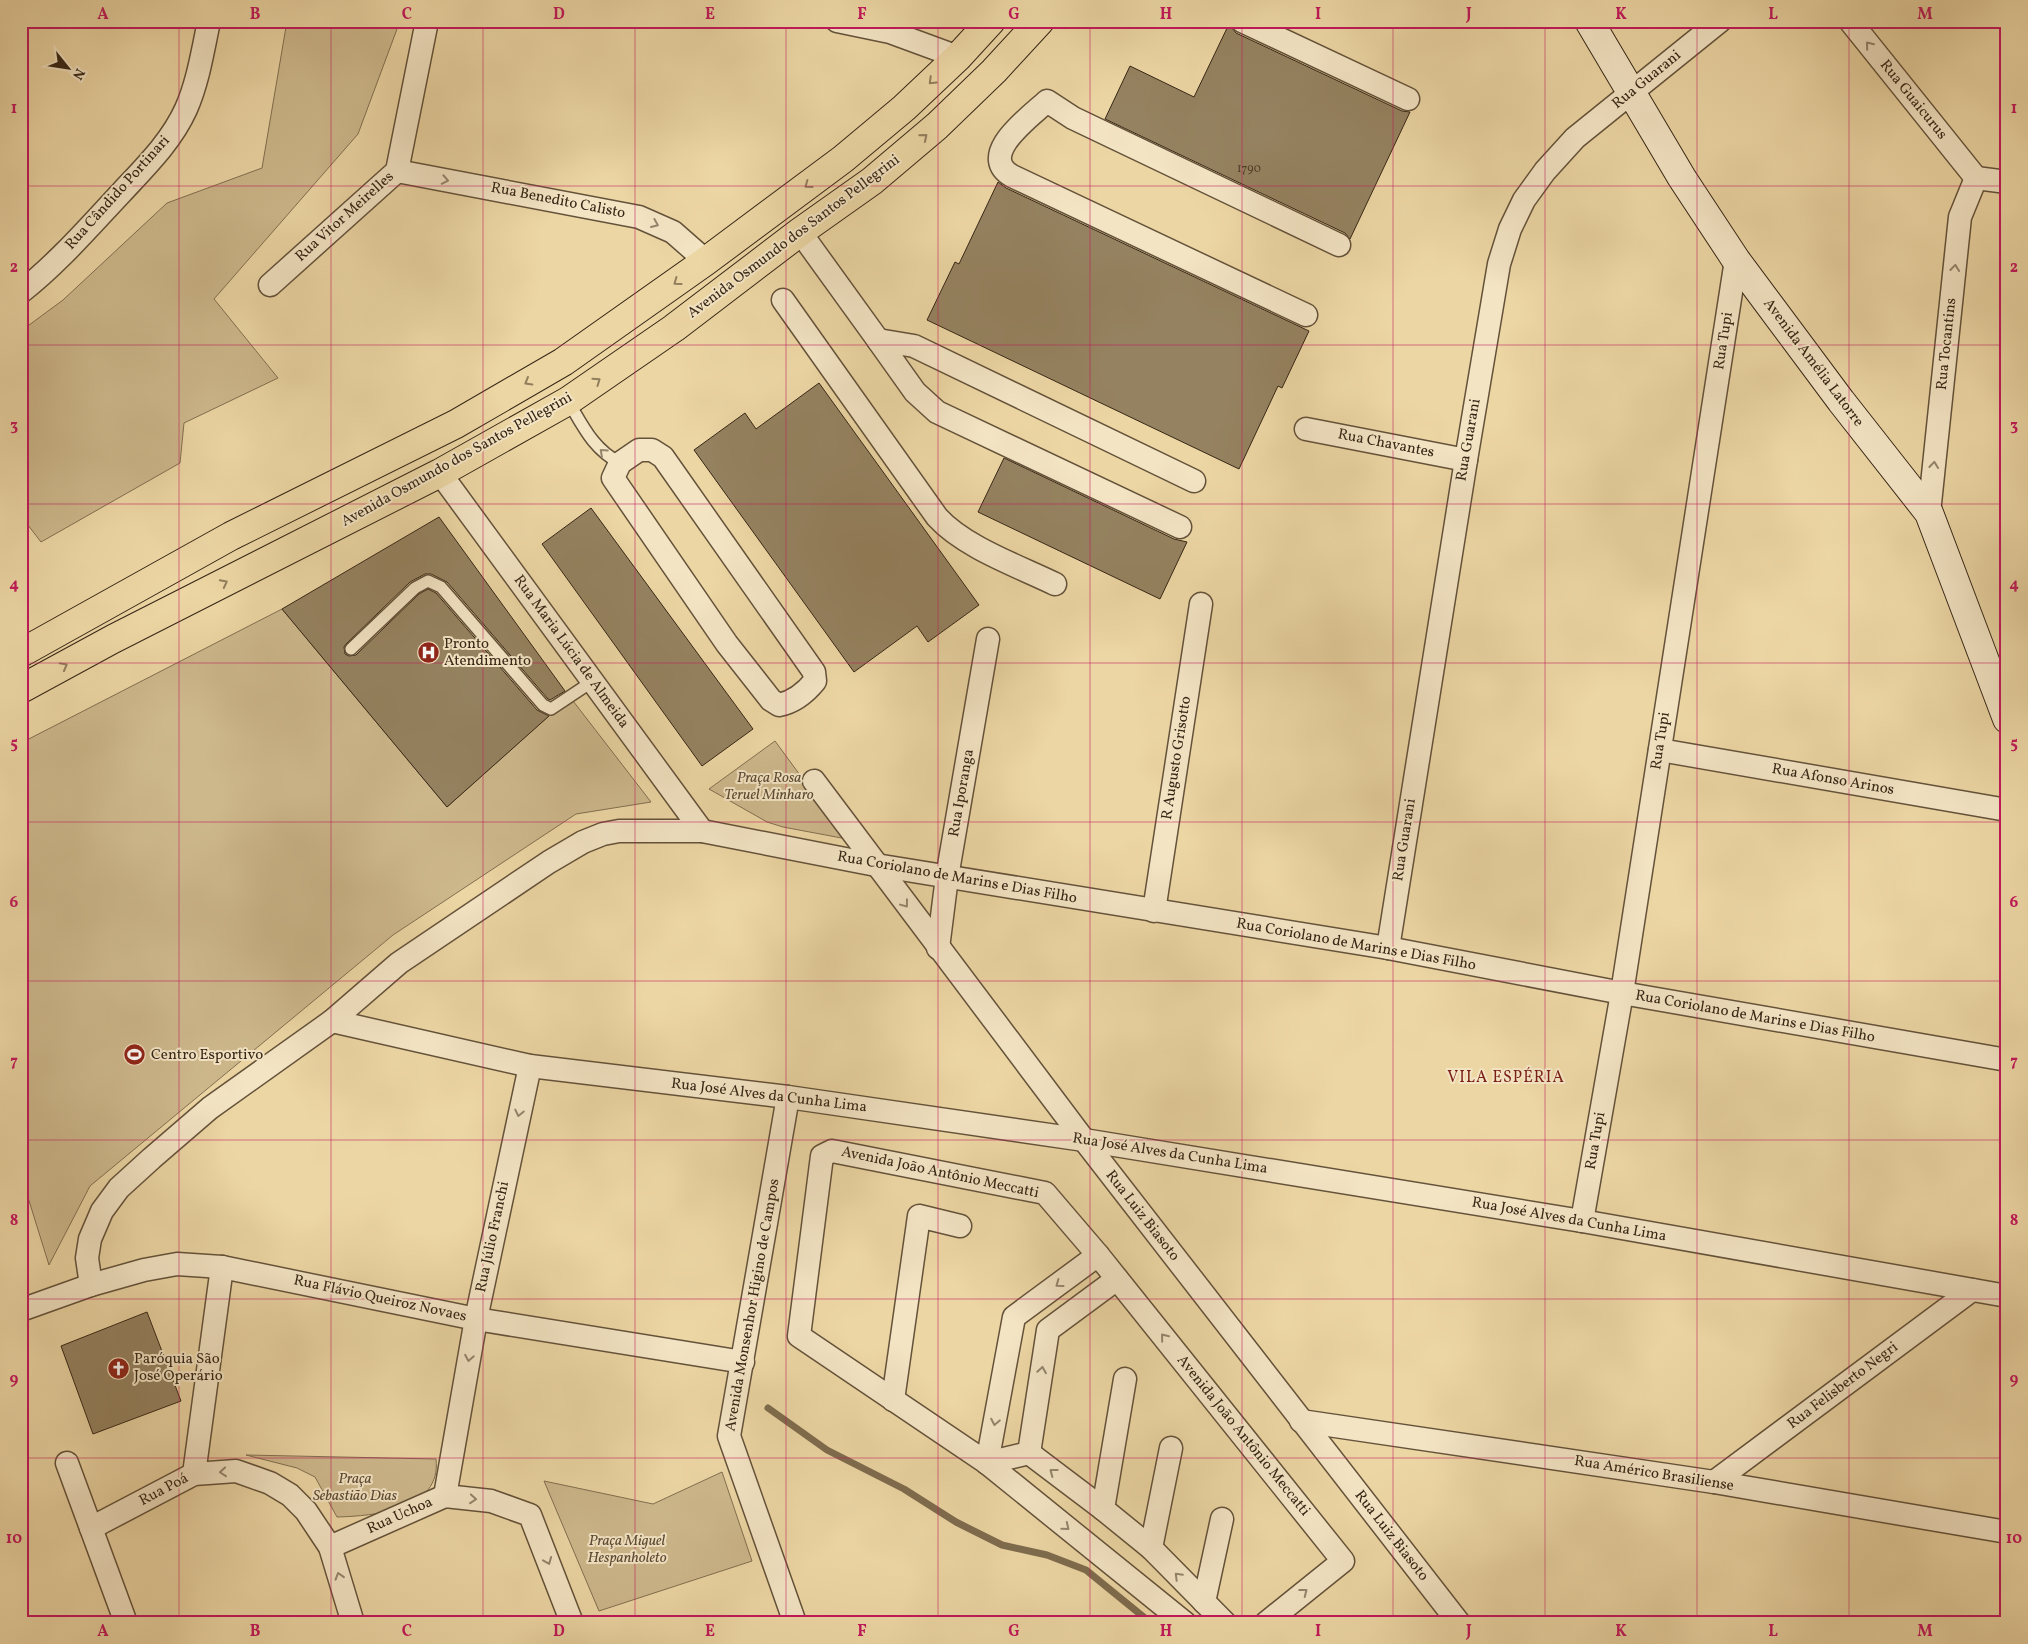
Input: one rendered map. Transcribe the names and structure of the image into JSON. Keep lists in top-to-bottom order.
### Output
{
  "streets": {
    "main road": ["Avenida Osmundo dos Santos Pellegrini", "Avenida Amélia Latorre"],
    "street": [
      "Rua Guarani",
      "Rua Guaicurus",
      "Rua Cândido Portinari",
      "Rua Benedito Calisto",
      "Rua Vitor Meirelles",
      "Rua Tupi",
      "Rua Tocantins",
      "Rua Chavantes",
      "Rua Maria Lúcia de Almeida",
      "R Augusto Grisotto",
      "Rua Afonso Arinos",
      "Rua Iporanga",
      "Rua Coriolano de Marins e Dias Filho",
      "Rua José Alves da Cunha Lima",
      "Avenida João Antônio Meccatti",
      "Rua Luiz Biasoto",
      "Rua Júlio Franchi",
      "Rua Flávio Queiroz Novaes",
      "Avenida Monsenhor Higino de Campos",
      "Rua Felisberto Negri",
      "Rua Américo Brasiliense",
      "Rua Poá",
      "Rua Uchoa"
    ]
  },
  "crossings": [
    ["Rua Guarani", "Avenida Amélia Latorre"],
    ["Rua Guarani", "Rua Chavantes"],
    ["Rua Guarani", "Rua Coriolano de Marins e Dias Filho"],
    ["Rua Guaicurus", "Rua Tocantins"],
    ["Rua Benedito Calisto", "Rua Vitor Meirelles"],
    ["Avenida Osmundo dos Santos Pellegrini", "Rua Maria Lúcia de Almeida"],
    ["Rua Tupi", "Avenida Amélia Latorre"],
    ["Rua Tupi", "Rua Afonso Arinos"],
    ["Rua Tupi", "Rua Coriolano de Marins e Dias Filho"],
    ["Rua Tupi", "Rua José Alves da Cunha Lima"],
    ["Rua Tocantins", "Avenida Amélia Latorre"],
    ["Rua Maria Lúcia de Almeida", "Rua Coriolano de Marins e Dias Filho"],
    ["R Augusto Grisotto", "Rua Coriolano de Marins e Dias Filho"],
    ["Rua Iporanga", "Rua Coriolano de Marins e Dias Filho"],
    ["Rua Iporanga", "Rua Luiz Biasoto"],
    ["Rua Coriolano de Marins e Dias Filho", "Rua José Alves da Cunha Lima"],
    ["Rua Coriolano de Marins e Dias Filho", "Rua Luiz Biasoto"],
    ["Rua Coriolano de Marins e Dias Filho", "Rua Flávio Queiroz Novaes"],
    ["Rua José Alves da Cunha Lima", "Rua Luiz Biasoto"],
    ["Rua José Alves da Cunha Lima", "Rua Júlio Franchi"],
    ["Rua José Alves da Cunha Lima", "Avenida Monsenhor Higino de Campos"],
    ["Rua José Alves da Cunha Lima", "Rua Felisberto Negri"],
    ["Rua Luiz Biasoto", "Rua Américo Brasiliense"],
    ["Rua Júlio Franchi", "Rua Flávio Queiroz Novaes"],
    ["Rua Júlio Franchi", "Rua Uchoa"],
    ["Rua Flávio Queiroz Novaes", "Avenida Monsenhor Higino de Campos"],
    ["Rua Felisberto Negri", "Rua Américo Brasiliense"],
    ["Rua Poá", "Rua Uchoa"]
  ],
  "one_way": [
    "Rua Guaicurus",
    "Rua Benedito Calisto",
    "Rua Tocantins",
    "Rua Júlio Franchi",
    "Rua Poá",
    "Rua Uchoa"
  ],
  "districts": ["VILA ESPÉRIA"],
  "parks": ["Praça Rosa Teruel Minharo", "Praça Sebastião Dias", "Praça Miguel Hespanholeto"],
  "places": {
    "hospital": ["Pronto Atendimento"],
    "sports": ["Centro Esportivo"],
    "church": ["Paróquia São José Operário"]
  },
  "house_numbers": ["1790"],
  "north": "bottom right",
  "grid": {
    "columns": [
      "A",
      "B",
      "C",
      "D",
      "E",
      "F",
      "G",
      "H",
      "I",
      "J",
      "K",
      "L",
      "M"
    ],
    "rows": [
      "1",
      "2",
      "3",
      "4",
      "5",
      "6",
      "7",
      "8",
      "9",
      "10"
    ]
  }
}
